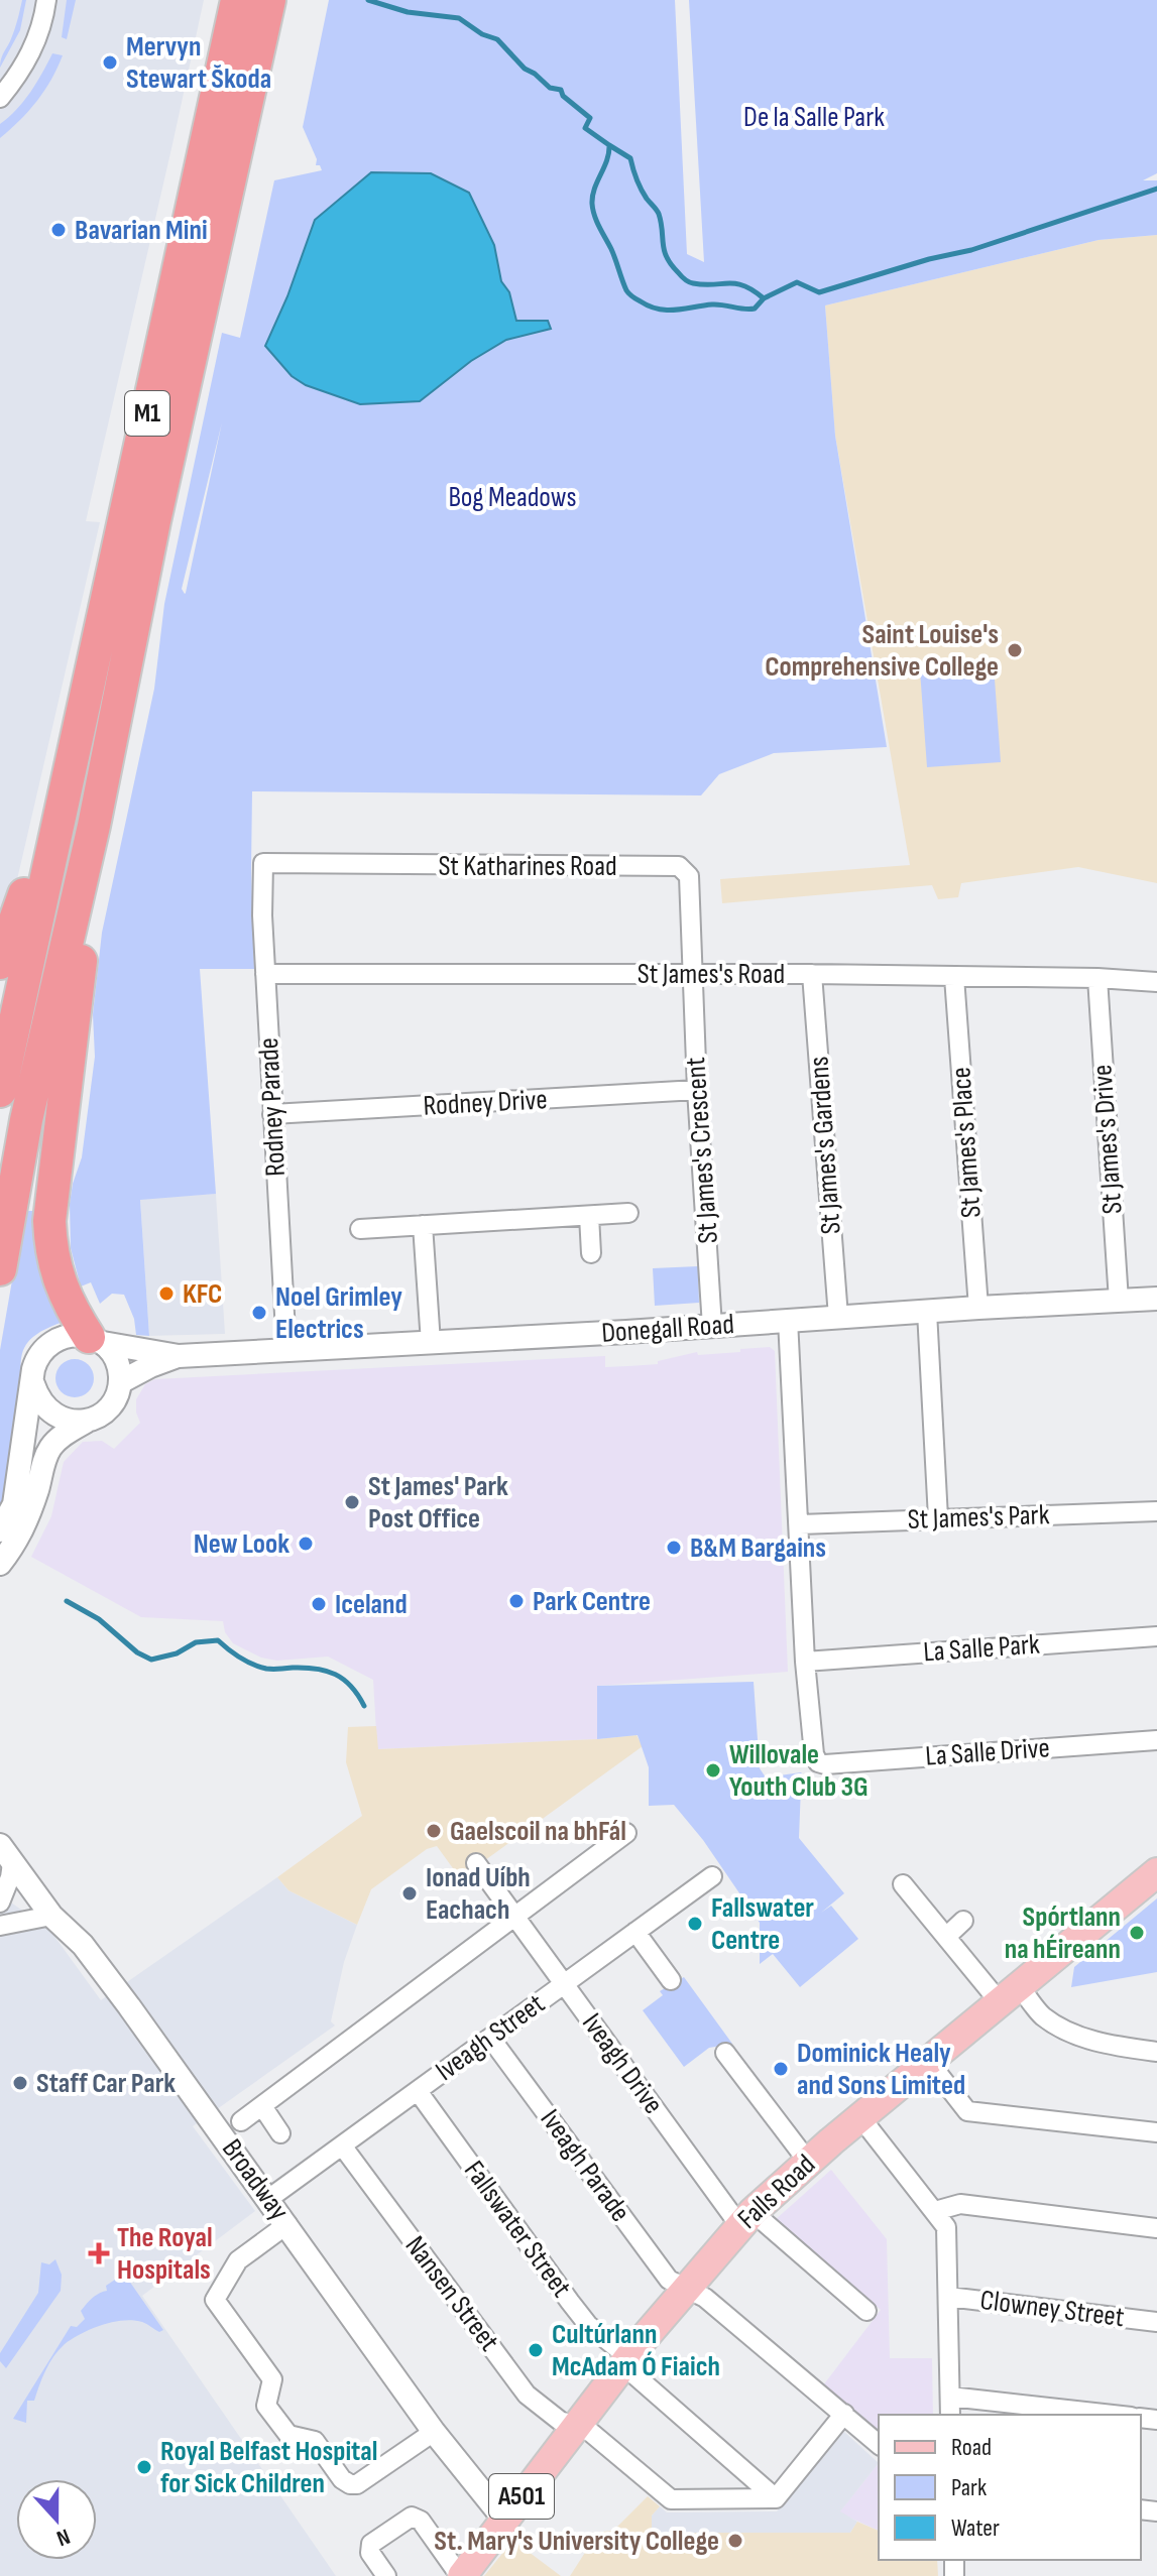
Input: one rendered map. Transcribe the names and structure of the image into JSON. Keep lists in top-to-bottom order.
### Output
{
  "streets": {
    "highway": ["M1"],
    "main road": ["Falls Road", "A501"],
    "street": [
      "St Katharines Road",
      "St James's Road",
      "Rodney Drive",
      "Rodney Parade",
      "St James's Drive",
      "St James's Place",
      "St James's Gardens",
      "St James's Crescent",
      "Donegall Road",
      "St James's Park",
      "La Salle Park",
      "La Salle Drive",
      "Iveagh Street",
      "Iveagh Drive",
      "Iveagh Parade",
      "Broadway",
      "Fallswater Street",
      "Nansen Street",
      "Clowney Street"
    ]
  },
  "crossings": [
    ["St Katharines Road", "St James's Road"],
    ["St Katharines Road", "Rodney Parade"],
    ["St Katharines Road", "St James's Crescent"],
    ["St James's Road", "Rodney Parade"],
    ["St James's Road", "St James's Drive"],
    ["St James's Road", "St James's Place"],
    ["St James's Road", "St James's Gardens"],
    ["St James's Road", "St James's Crescent"],
    ["Rodney Drive", "Rodney Parade"],
    ["Rodney Drive", "St James's Crescent"],
    ["Rodney Parade", "Donegall Road"],
    ["St James's Drive", "Donegall Road"],
    ["St James's Place", "Donegall Road"],
    ["St James's Gardens", "Donegall Road"],
    ["St James's Crescent", "Donegall Road"],
    ["La Salle Park", "La Salle Drive"],
    ["Iveagh Street", "Iveagh Drive"],
    ["Iveagh Street", "Iveagh Parade"],
    ["Iveagh Street", "Broadway"],
    ["Iveagh Street", "Fallswater Street"],
    ["Iveagh Street", "Nansen Street"],
    ["Iveagh Drive", "Falls Road"],
    ["Iveagh Parade", "Falls Road"],
    ["Broadway", "Falls Road"],
    ["Falls Road", "Fallswater Street"],
    ["Falls Road", "Nansen Street"],
    ["Fallswater Street", "Nansen Street"]
  ],
  "parks": ["De la Salle Park", "Bog Meadows"],
  "places": {
    "other": [
      "Mervyn Stewart Škoda",
      "Bavarian Mini",
      "Saint Louise's Comprehensive College",
      "KFC",
      "Noel Grimley Electrics",
      "St James' Park Post Office",
      "New Look",
      "B&M Bargains",
      "Park Centre",
      "Iceland",
      "Willovale Youth Club 3G",
      "Gaelscoil na bhFál",
      "Ionad Uíbh Eachach",
      "Fallswater Centre",
      "Spórtlann na hÉireann",
      "Dominick Healy and Sons Limited",
      "Staff Car Park",
      "Cultúrlann McAdam Ó Fiaich",
      "Royal Belfast Hospital for Sick Children",
      "St. Mary's University College"
    ],
    "health": ["The Royal Hospitals"]
  },
  "legend": ["Road", "Park", "Water"],
  "north": "bottom"
}
